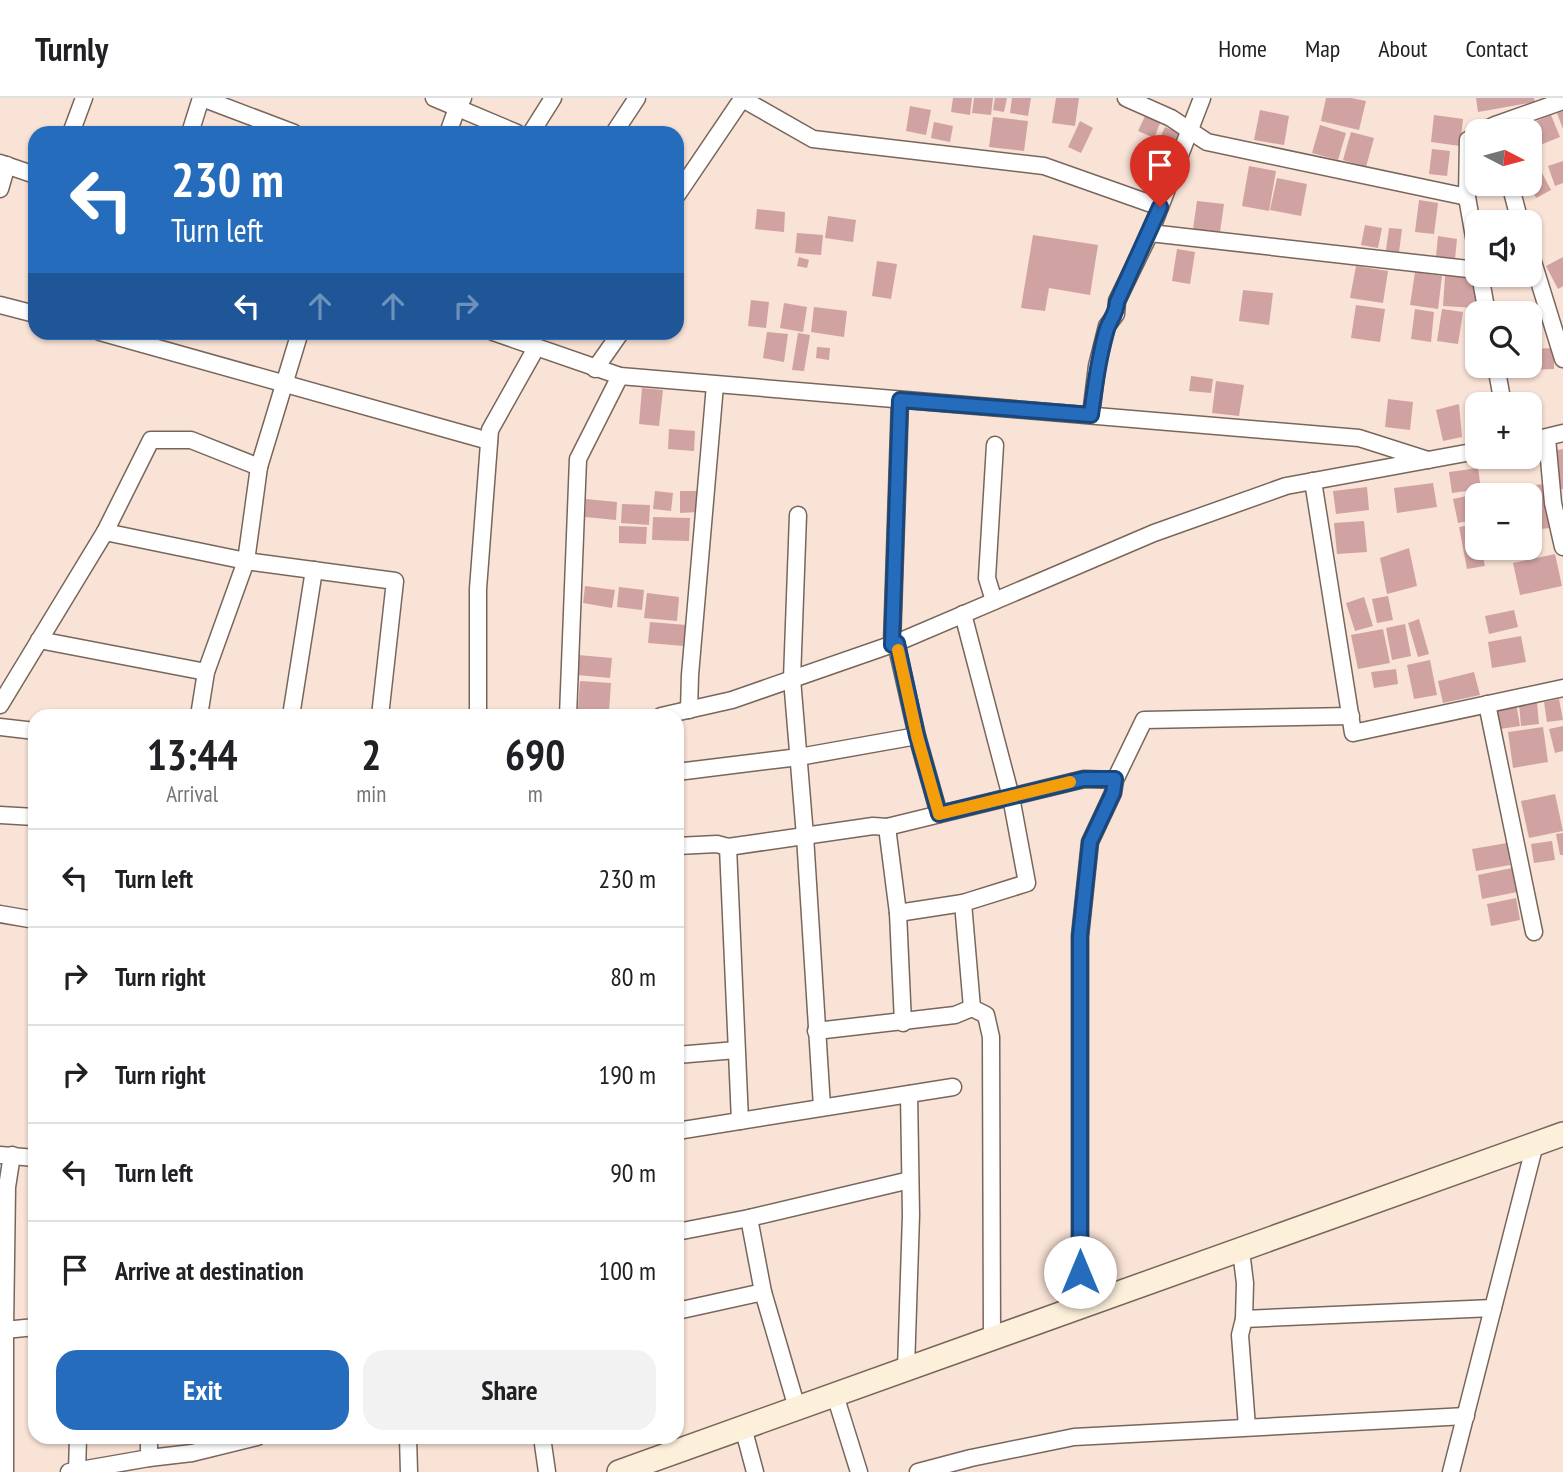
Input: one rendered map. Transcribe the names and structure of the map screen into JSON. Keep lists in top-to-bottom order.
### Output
{
  "north": "right",
  "page": {
    "header": "Turnly",
    "nav": [
      "Home",
      "Map",
      "About",
      "Contact"
    ],
    "map_buttons": ["+", "−"],
    "turn": ["230 m", "Turn left"],
    "eta": [
      "13:44",
      "Arrival",
      "2",
      "min",
      "690",
      "m"
    ],
    "list": [
      {
        "name": "Turn left",
        "value": "230 m"
      },
      {
        "name": "Turn right",
        "value": "80 m"
      },
      {
        "name": "Turn right",
        "value": "190 m"
      },
      {
        "name": "Turn left",
        "value": "90 m"
      },
      {
        "name": "Arrive at destination",
        "value": "100 m"
      }
    ],
    "buttons": ["Exit", "Share"]
  }
}
